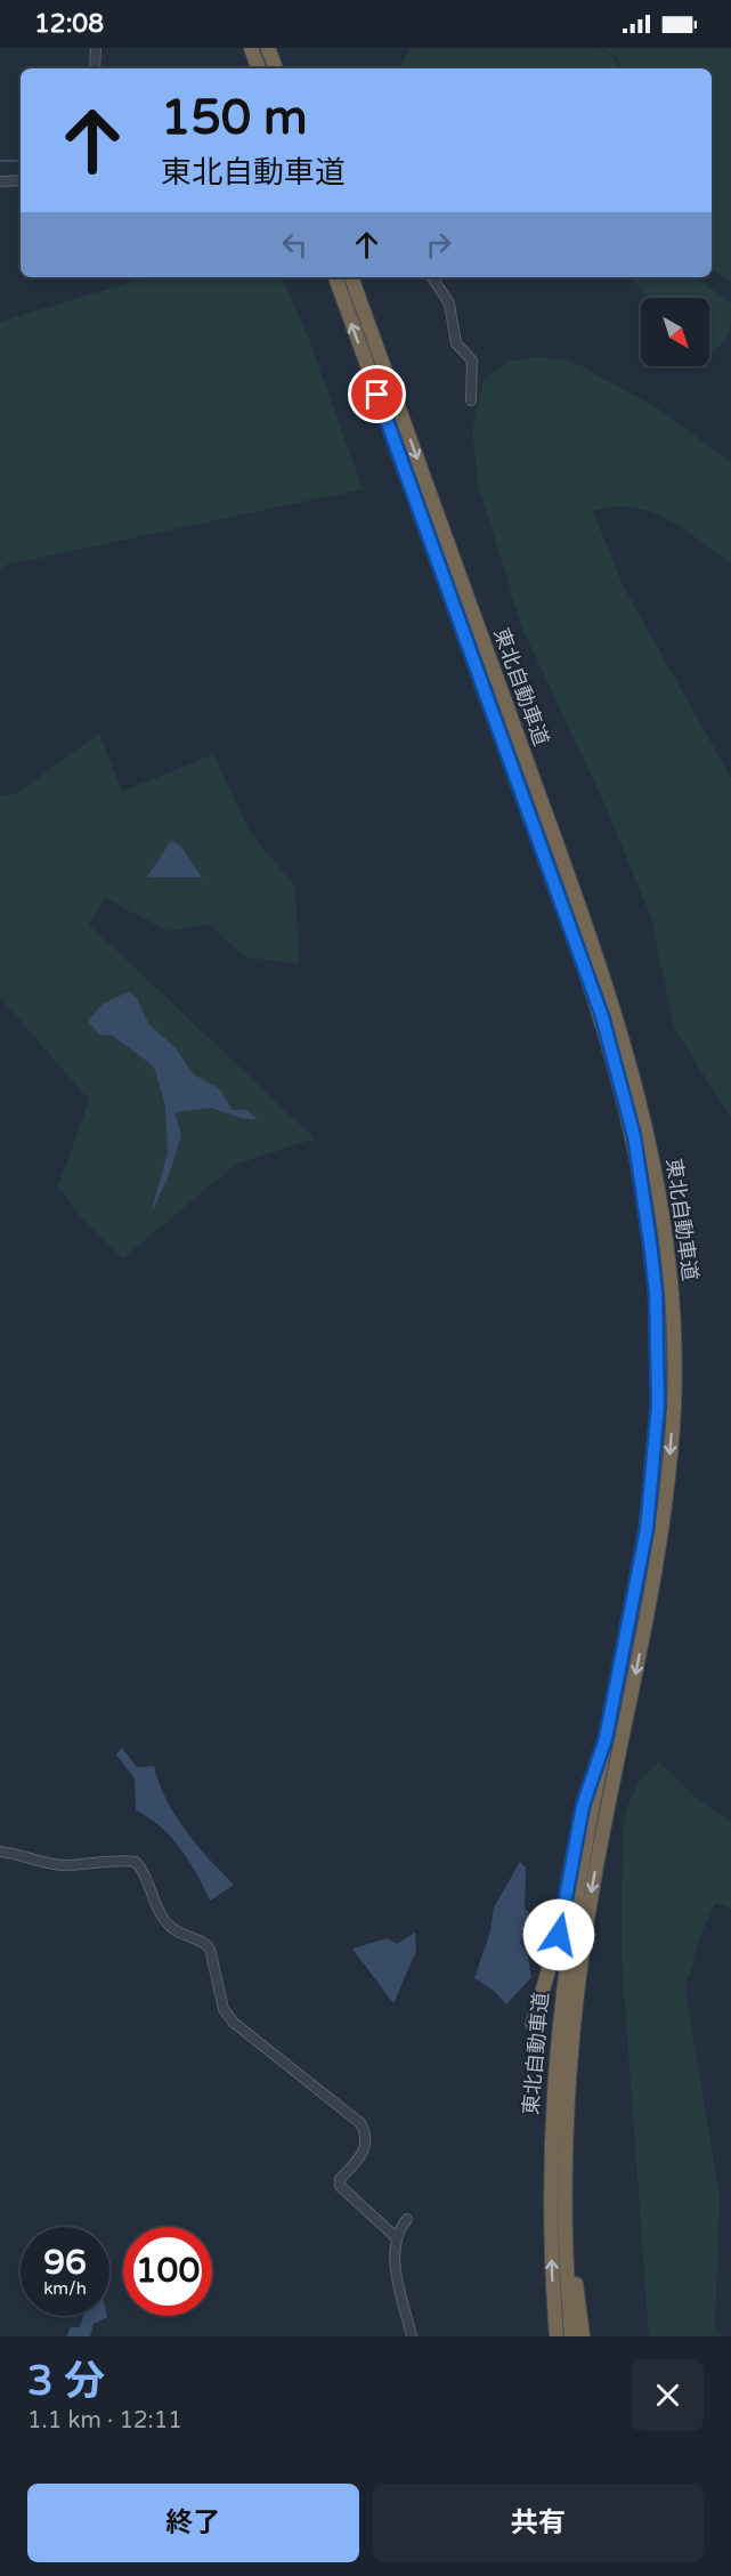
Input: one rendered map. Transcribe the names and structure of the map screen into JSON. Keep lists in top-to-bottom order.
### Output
{
  "streets": {
    "highway": ["東北自動車道"]
  },
  "north": "bottom right",
  "page": {
    "status": "12:08",
    "turn": ["150 m", "東北自動車道"],
    "speed": "96 km/h",
    "limit": "100",
    "heading": ["3 分", "1.1 km · 12:11"],
    "buttons": ["終了", "共有"]
  }
}
